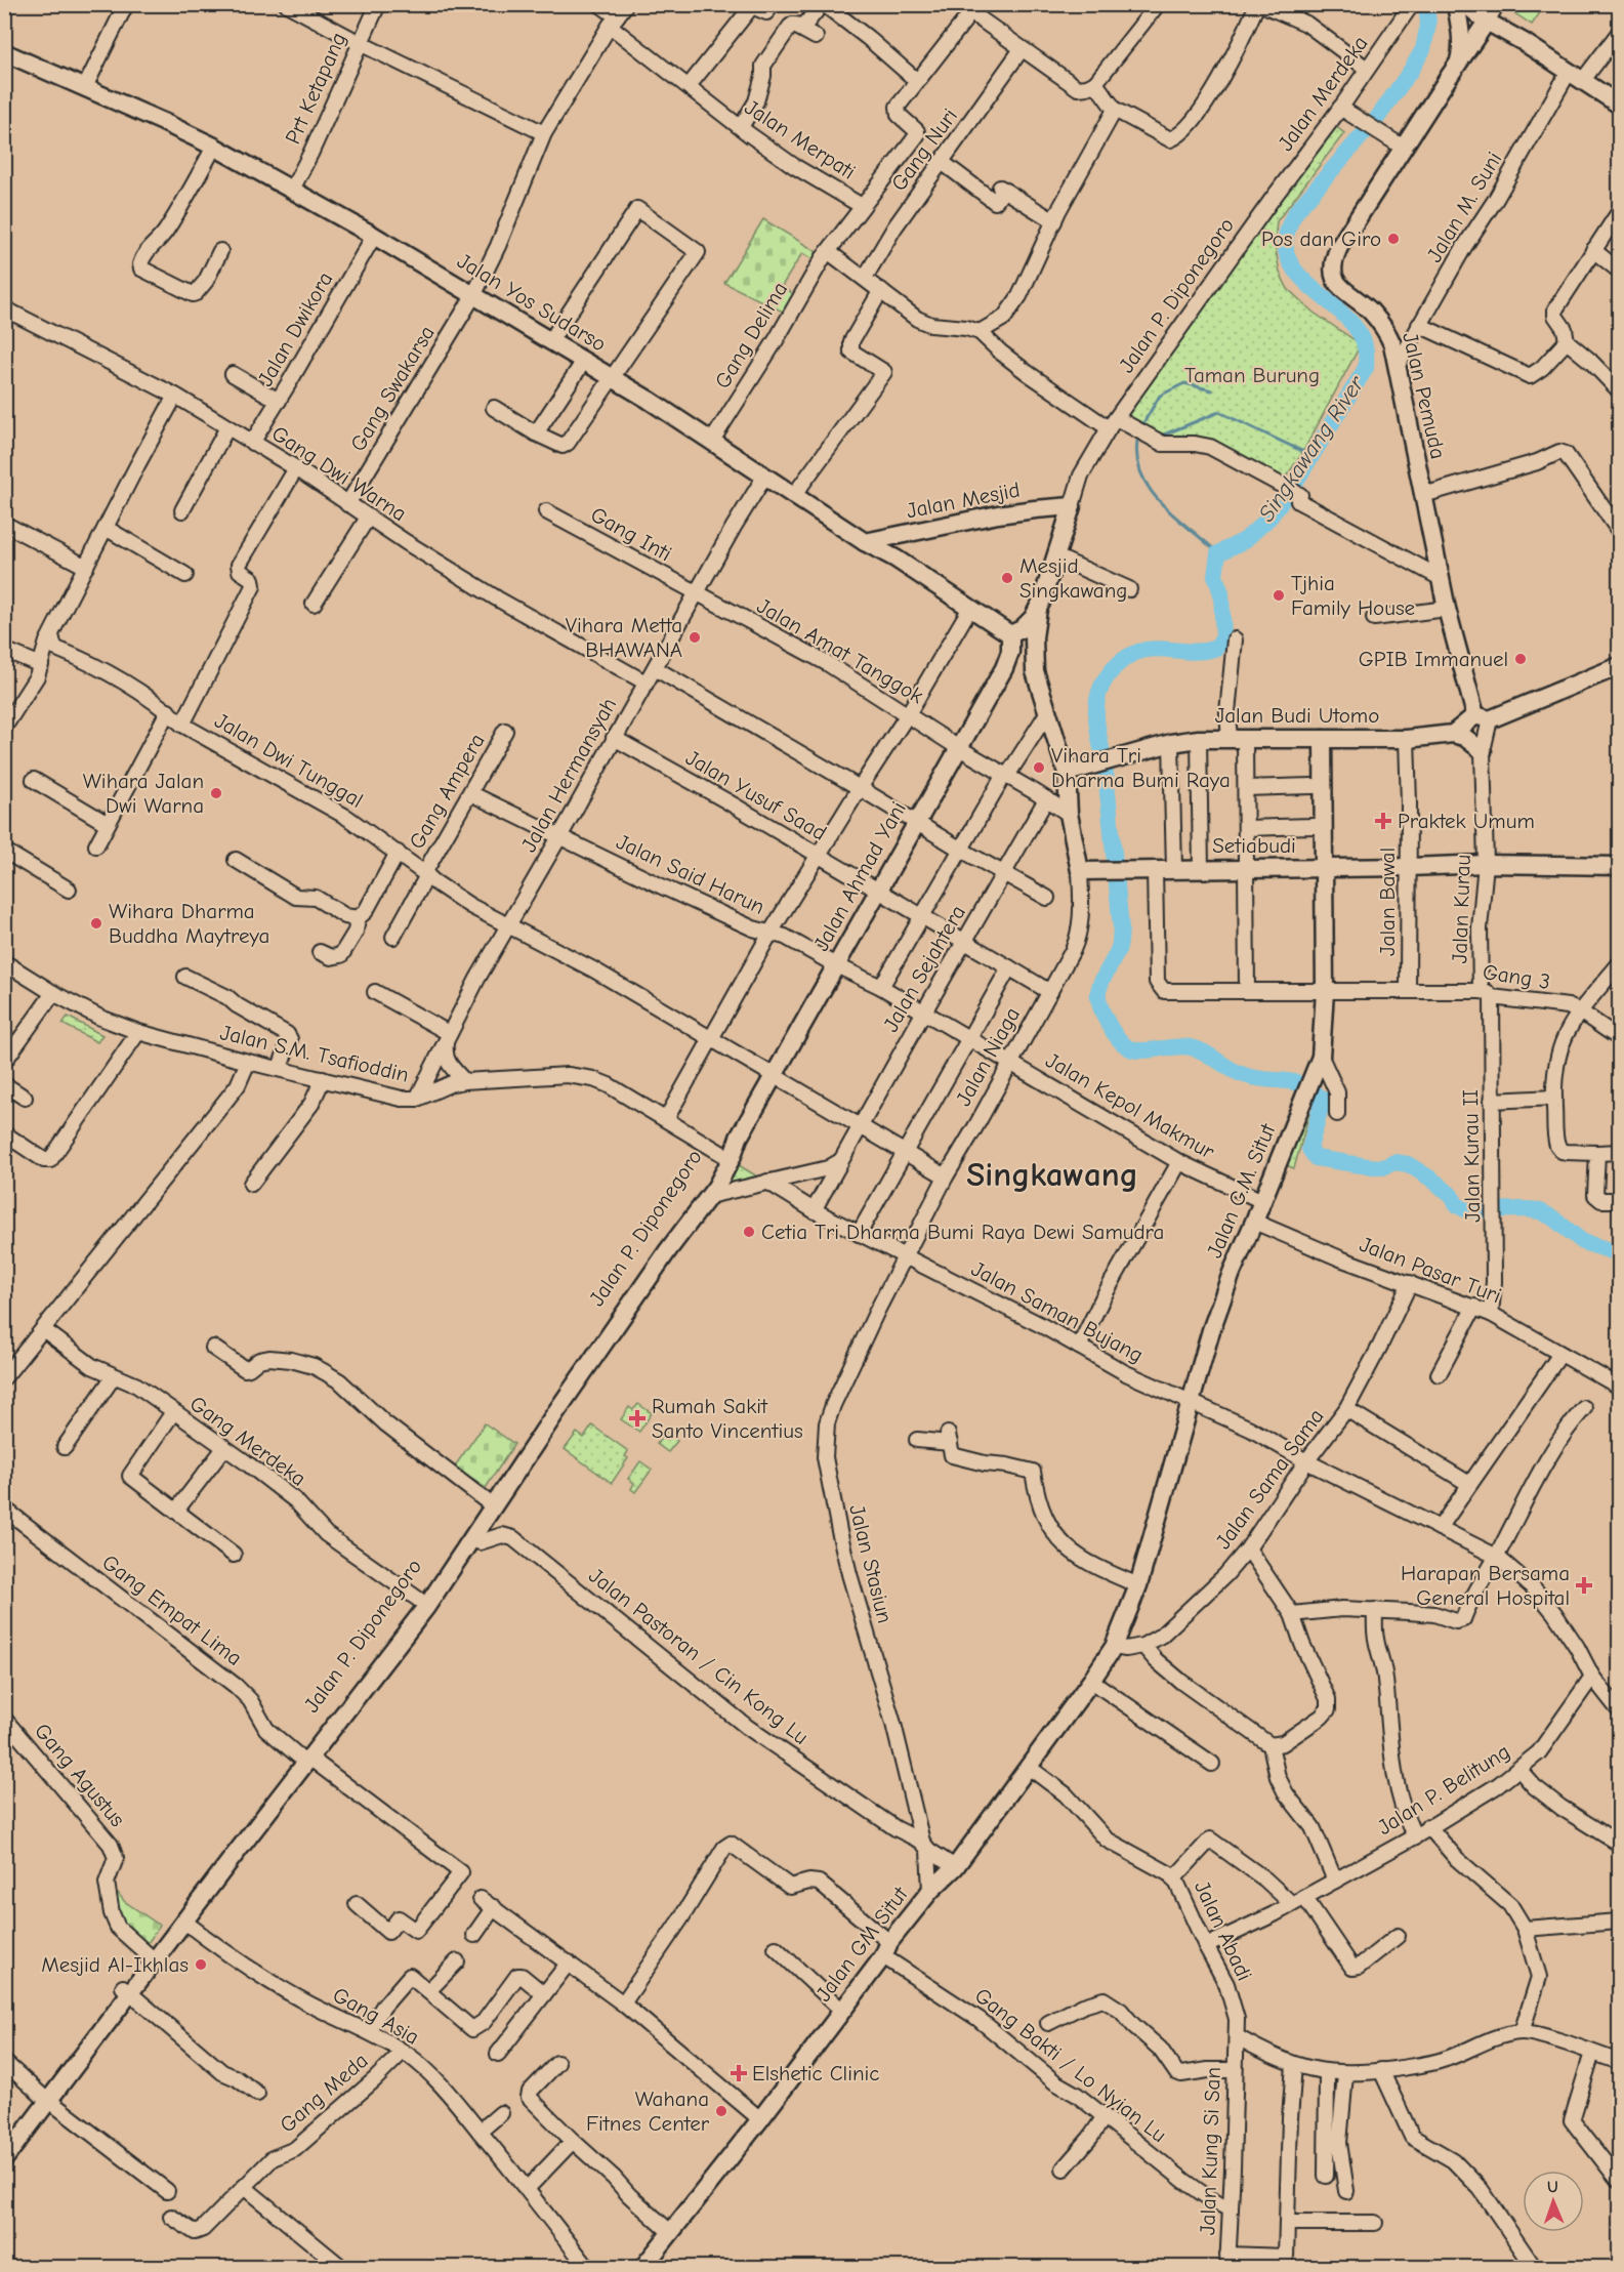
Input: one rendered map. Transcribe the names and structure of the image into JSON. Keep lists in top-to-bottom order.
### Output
{
  "streets": {
    "main road": [
      "Jalan P. Diponegoro",
      "Jalan Yos Sudarso",
      "Jalan Pemuda",
      "Jalan Mesjid",
      "Jalan Budi Utomo",
      "Setiabudi",
      "Jalan Ahmad Yani",
      "Jalan G.M. Situt",
      "Jalan GM Situt"
    ],
    "street": [
      "Prt Ketapang",
      "Jalan Merdeka",
      "Jalan Merpati",
      "Gang Nuri",
      "Jalan M. Suni",
      "Jalan Dwikora",
      "Gang Delima",
      "Gang Swakarsa",
      "Gang Dwi Warna",
      "Gang Inti",
      "Jalan Amat Tanggok",
      "Jalan Dwi Tunggal",
      "Jalan Hermansyah",
      "Gang Ampera",
      "Jalan Yusuf Saad",
      "Jalan Said Harun",
      "Jalan Bawal",
      "Jalan Kurau",
      "Jalan Sejahtera",
      "Gang 3",
      "Jalan S.M. Tsafioddin",
      "Jalan Niaga",
      "Jalan Kepol Makmur",
      "Jalan Kurau II",
      "Jalan Pasar Turi",
      "Jalan Saman Bujang",
      "Gang Merdeka",
      "Jalan Sama Sama",
      "Jalan Stasiun",
      "Gang Empat Lima",
      "Jalan Pastoran / Cin Kong Lu",
      "Gang Agustus",
      "Jalan P. Belitung",
      "Jalan Abadi",
      "Gang Asia",
      "Gang Bakti / Lo Nyian Lu",
      "Gang Meda",
      "Jalan Kung Si San"
    ]
  },
  "crossings": [
    ["Prt Ketapang", "Jalan Yos Sudarso"],
    ["Jalan Merdeka", "Jalan P. Diponegoro"],
    ["Jalan Merpati", "Gang Delima"],
    ["Jalan Merpati", "Gang Swakarsa"],
    ["Jalan M. Suni", "Jalan Pemuda"],
    ["Jalan P. Diponegoro", "Jalan Ahmad Yani"],
    ["Jalan P. Diponegoro", "Jalan S.M. Tsafioddin"],
    ["Jalan P. Diponegoro", "Gang Merdeka"],
    ["Jalan P. Diponegoro", "Gang Empat Lima"],
    ["Jalan P. Diponegoro", "Gang Agustus"],
    ["Jalan P. Diponegoro", "Gang Asia"],
    ["Jalan Yos Sudarso", "Jalan Dwikora"],
    ["Jalan Yos Sudarso", "Gang Delima"],
    ["Jalan Yos Sudarso", "Gang Swakarsa"],
    ["Jalan Yos Sudarso", "Jalan Mesjid"],
    ["Jalan Yos Sudarso", "Jalan Hermansyah"],
    ["Jalan Yos Sudarso", "Jalan Ahmad Yani"],
    ["Jalan Dwikora", "Gang Dwi Warna"],
    ["Gang Swakarsa", "Gang Dwi Warna"],
    ["Jalan Pemuda", "Jalan Kurau"],
    ["Gang Dwi Warna", "Jalan Hermansyah"],
    ["Gang Inti", "Jalan Amat Tanggok"],
    ["Gang Inti", "Jalan Hermansyah"],
    ["Jalan Amat Tanggok", "Jalan Hermansyah"],
    ["Jalan Amat Tanggok", "Jalan Ahmad Yani"],
    ["Jalan Amat Tanggok", "Jalan Sejahtera"],
    ["Jalan Budi Utomo", "Jalan Bawal"],
    ["Jalan Budi Utomo", "Jalan G.M. Situt"],
    ["Jalan Dwi Tunggal", "Jalan Hermansyah"],
    ["Jalan Dwi Tunggal", "Gang Ampera"],
    ["Jalan Dwi Tunggal", "Jalan Ahmad Yani"],
    ["Jalan Dwi Tunggal", "Jalan Sejahtera"],
    ["Jalan Dwi Tunggal", "Jalan Niaga"],
    ["Jalan Hermansyah", "Jalan Yusuf Saad"],
    ["Jalan Hermansyah", "Jalan Said Harun"],
    ["Jalan Hermansyah", "Jalan S.M. Tsafioddin"],
    ["Gang Ampera", "Jalan Said Harun"],
    ["Jalan Yusuf Saad", "Jalan Ahmad Yani"],
    ["Jalan Yusuf Saad", "Jalan Sejahtera"],
    ["Jalan Yusuf Saad", "Jalan Niaga"],
    ["Setiabudi", "Jalan Bawal"],
    ["Setiabudi", "Jalan Kurau"],
    ["Setiabudi", "Gang 3"],
    ["Setiabudi", "Jalan Niaga"],
    ["Setiabudi", "Jalan G.M. Situt"],
    ["Jalan Said Harun", "Jalan Ahmad Yani"],
    ["Jalan Said Harun", "Jalan Sejahtera"],
    ["Jalan Said Harun", "Jalan Kepol Makmur"],
    ["Jalan Bawal", "Gang 3"],
    ["Jalan Kurau", "Gang 3"],
    ["Jalan Kurau", "Jalan Kurau II"],
    ["Jalan Sejahtera", "Jalan Kepol Makmur"],
    ["Jalan Sejahtera", "Jalan Saman Bujang"],
    ["Gang 3", "Jalan Kurau II"],
    ["Gang 3", "Jalan G.M. Situt"],
    ["Jalan Niaga", "Jalan Kepol Makmur"],
    ["Jalan Niaga", "Jalan Saman Bujang"],
    ["Jalan Niaga", "Jalan Stasiun"],
    ["Jalan Kepol Makmur", "Jalan G.M. Situt"],
    ["Jalan Kurau II", "Jalan Pasar Turi"],
    ["Jalan G.M. Situt", "Jalan Pasar Turi"],
    ["Jalan G.M. Situt", "Jalan Saman Bujang"],
    ["Jalan G.M. Situt", "Jalan GM Situt"],
    ["Jalan Pasar Turi", "Jalan Sama Sama"],
    ["Jalan Saman Bujang", "Jalan Stasiun"],
    ["Jalan Stasiun", "Jalan Pastoran / Cin Kong Lu"],
    ["Jalan Stasiun", "Jalan GM Situt"],
    ["Jalan Pastoran / Cin Kong Lu", "Jalan GM Situt"],
    ["Jalan P. Belitung", "Jalan Abadi"],
    ["Jalan Abadi", "Jalan GM Situt"],
    ["Jalan Abadi", "Jalan Kung Si San"],
    ["Jalan GM Situt", "Gang Bakti / Lo Nyian Lu"],
    ["Gang Asia", "Gang Meda"],
    ["Gang Bakti / Lo Nyian Lu", "Jalan Kung Si San"]
  ],
  "districts": ["Singkawang"],
  "water": ["Singkawang River"],
  "parks": ["Taman Burung"],
  "places": {
    "other": [
      "Pos dan Giro",
      "Mesjid Singkawang",
      "Tjhia Family House",
      "Vihara Metta BHAWANA",
      "GPIB Immanuel",
      "Vihara Tri Dharma Bumi Raya",
      "Wihara Jalan Dwi Warna",
      "Wihara Dharma Buddha Maytreya",
      "Cetia Tri Dharma Bumi Raya Dewi Samudra",
      "Mesjid Al-Ikhlas",
      "Wahana Fitnes Center"
    ],
    "health": [
      "Praktek Umum",
      "Rumah Sakit Santo Vincentius",
      "Harapan Bersama General Hospital",
      "Elshetic Clinic"
    ]
  },
  "north": "top"
}
